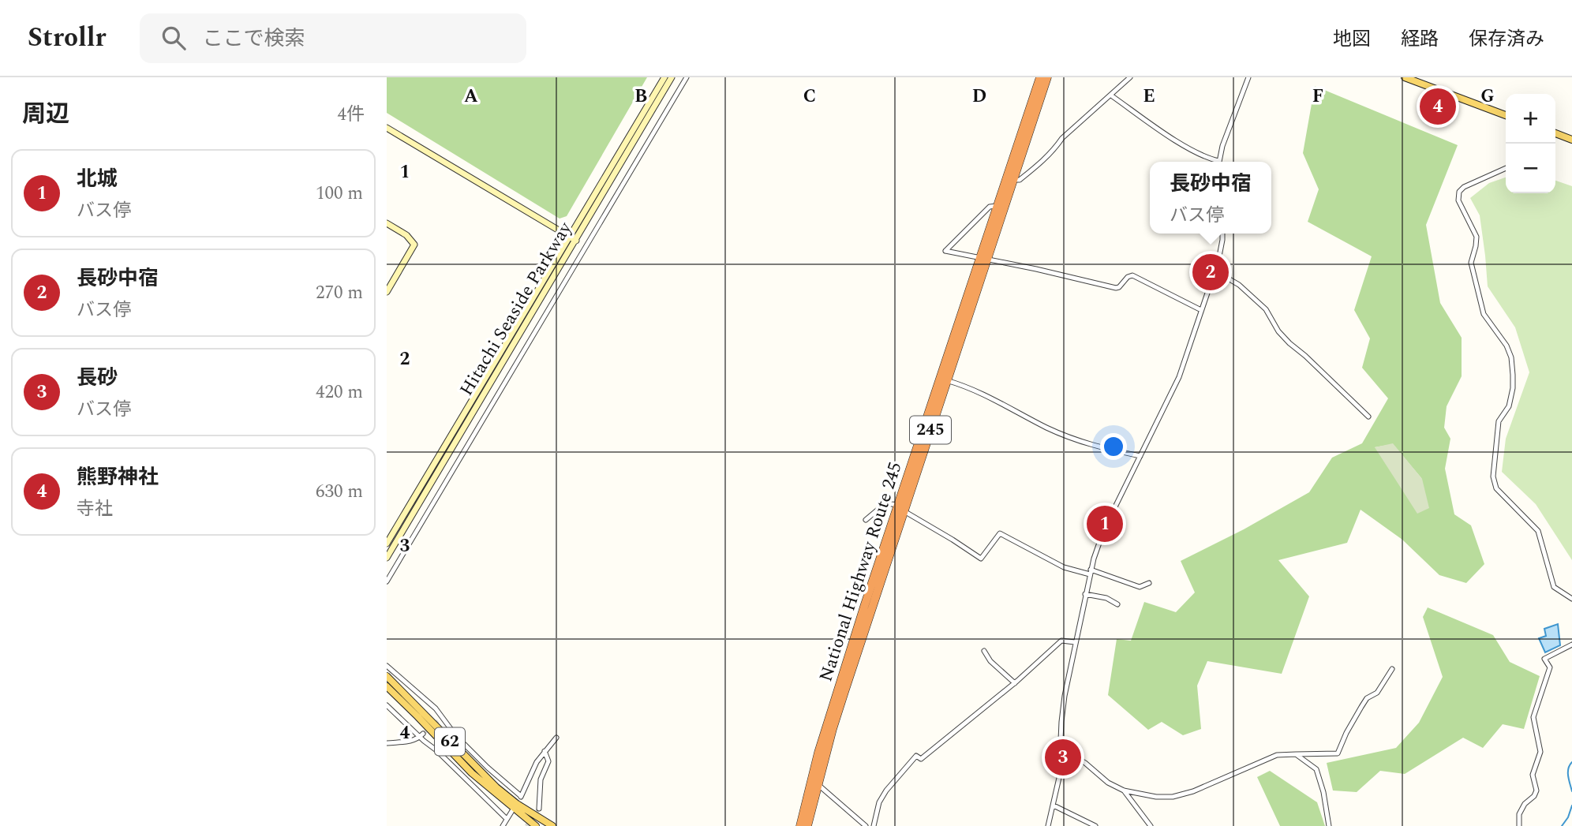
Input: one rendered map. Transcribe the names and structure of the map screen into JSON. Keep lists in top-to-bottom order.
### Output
{
  "streets": {
    "highway": ["245", "National Highway Route 245"],
    "main road": ["Hitachi Seaside Parkway", "62"]
  },
  "page": {
    "header": "Strollr",
    "search": "ここで検索",
    "nav": ["地図", "経路", "保存済み"],
    "heading": ["周辺", "4件"],
    "pins": [
      "4",
      "2",
      "1",
      "3"
    ],
    "map_buttons": ["+", "−"],
    "list": [
      {
        "mark": "1",
        "name": "北城",
        "note": "バス停",
        "value": "100 m"
      },
      {
        "mark": "2",
        "name": "長砂中宿",
        "note": "バス停",
        "value": "270 m"
      },
      {
        "mark": "3",
        "name": "長砂",
        "note": "バス停",
        "value": "420 m"
      },
      {
        "mark": "4",
        "name": "熊野神社",
        "note": "寺社",
        "value": "630 m"
      }
    ],
    "popup": ["長砂中宿", "バス停"]
  },
  "grid": {
    "columns": [
      "A",
      "B",
      "C",
      "D",
      "E",
      "F",
      "G"
    ],
    "rows": [
      "1",
      "2",
      "3",
      "4"
    ]
  }
}
